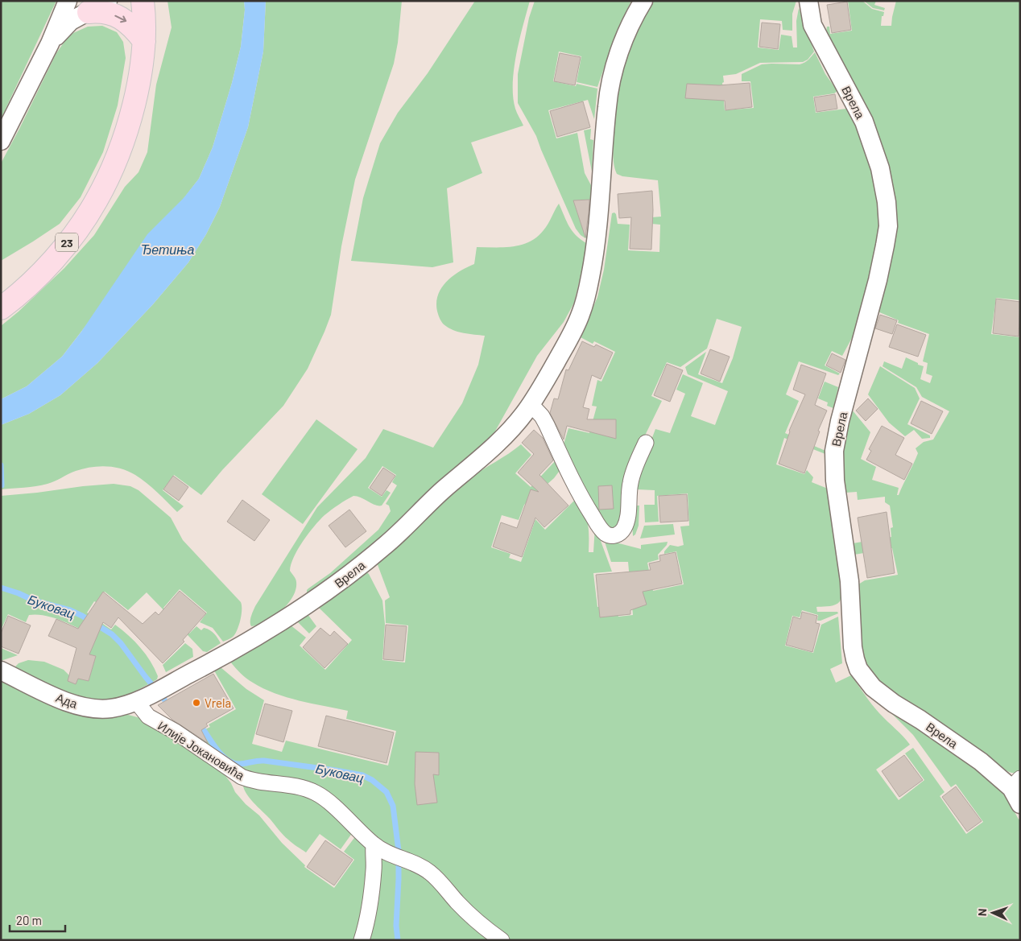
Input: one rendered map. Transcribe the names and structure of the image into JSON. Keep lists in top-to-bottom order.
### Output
{
  "streets": {
    "main road": ["23"],
    "street": ["Врела", "Ада", "Илије Јокановића"]
  },
  "crossings": [
    ["Врела", "Ада"],
    ["Врела", "Илије Јокановића"],
    ["Ада", "Илије Јокановића"]
  ],
  "water": ["Ђетиња", "Буковац"],
  "places": ["Vrela"],
  "scale_bar": "20 m",
  "north": "left"
}
